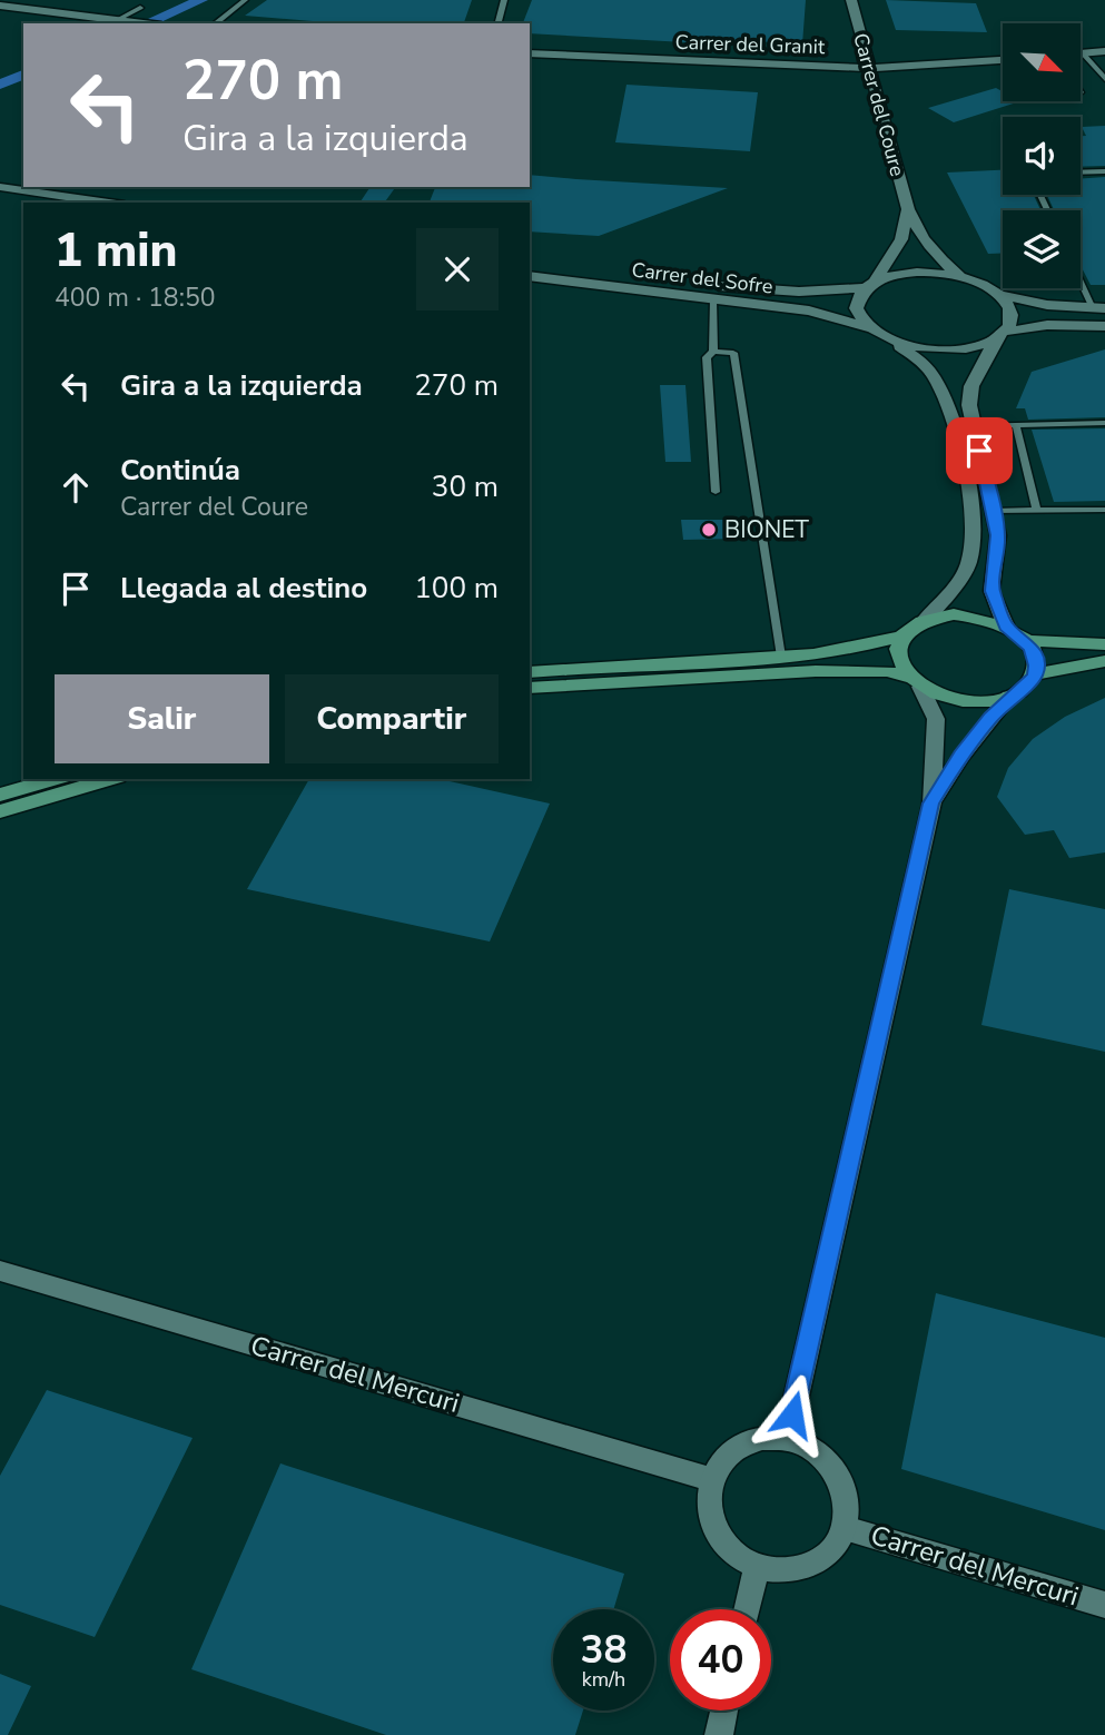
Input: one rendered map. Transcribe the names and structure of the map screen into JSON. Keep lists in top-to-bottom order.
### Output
{
  "streets": {
    "street": [
      "Carrer del Granit",
      "Carrer del Coure",
      "Carrer del Sofre",
      "Carrer del Mercuri"
    ]
  },
  "crossings": [
    ["Carrer del Granit", "Carrer del Coure"],
    ["Carrer del Coure", "Carrer del Sofre"]
  ],
  "places": ["BIONET"],
  "north": "bottom right",
  "page": {
    "turn": ["270 m", "Gira a la izquierda"],
    "heading": ["1 min", "400 m · 18:50"],
    "list": [
      {
        "name": "Gira a la izquierda",
        "value": "270 m"
      },
      {
        "name": "Continúa",
        "note": "Carrer del Coure",
        "value": "30 m"
      },
      {
        "name": "Llegada al destino",
        "value": "100 m"
      }
    ],
    "buttons": ["Salir", "Compartir"],
    "speed": "38 km/h",
    "limit": "40"
  }
}
